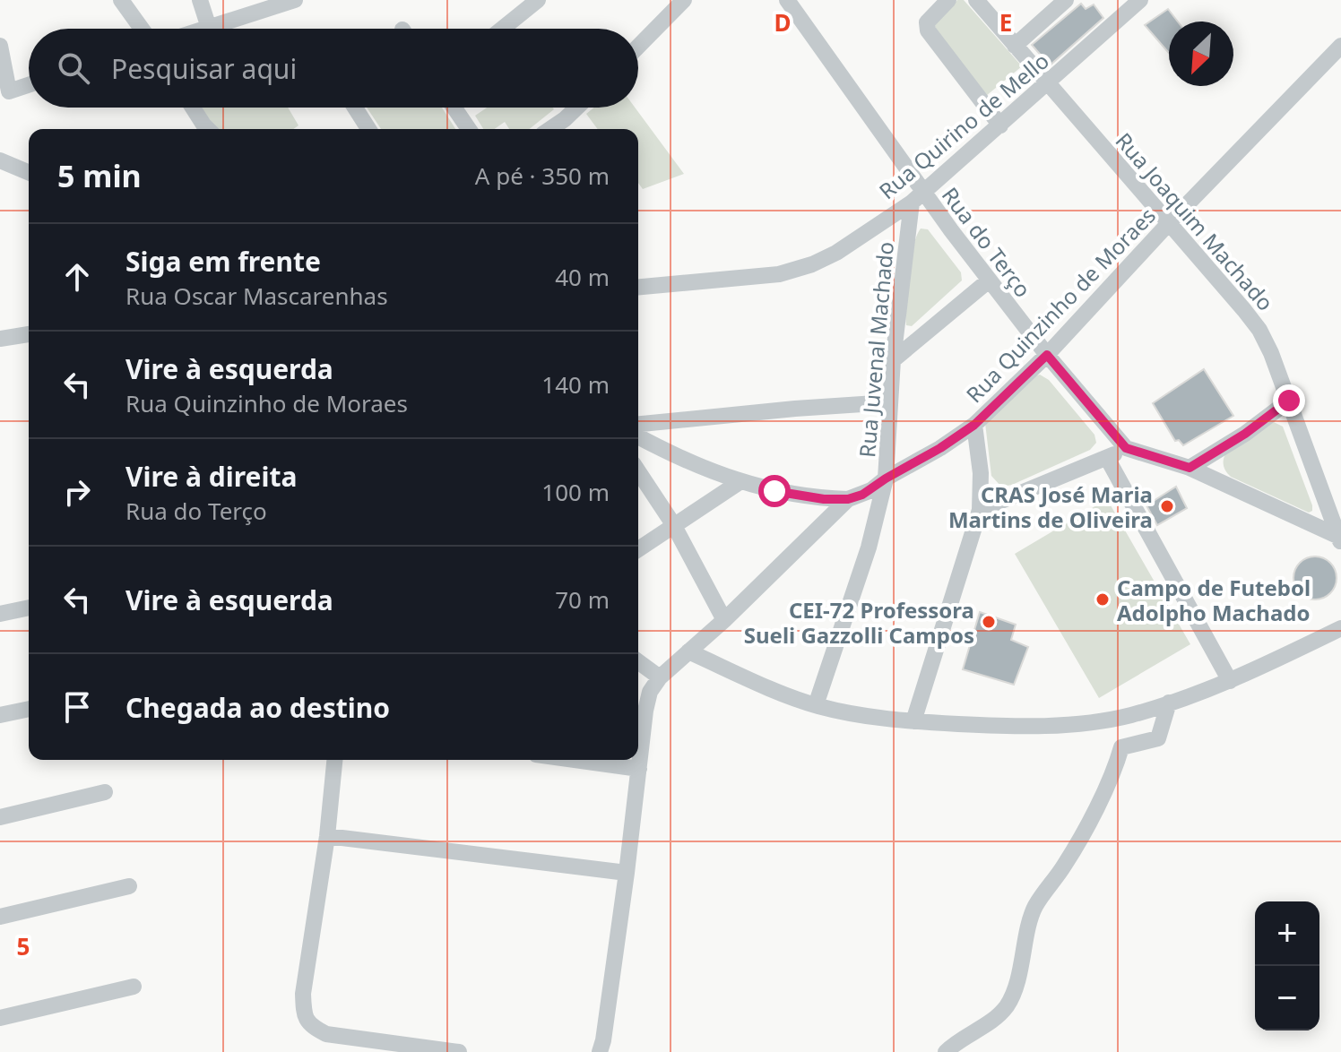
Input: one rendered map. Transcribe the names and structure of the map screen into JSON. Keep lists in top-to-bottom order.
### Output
{
  "streets": {
    "street": [
      "Rua Quirino de Mello",
      "Rua Joaquim Machado",
      "Rua do Terço",
      "Rua Quinzinho de Moraes",
      "Rua Juvenal Machado"
    ]
  },
  "crossings": [
    ["Rua Quirino de Mello", "Rua Joaquim Machado"],
    ["Rua Quirino de Mello", "Rua do Terço"],
    ["Rua Quirino de Mello", "Rua Juvenal Machado"],
    ["Rua Joaquim Machado", "Rua Quinzinho de Moraes"],
    ["Rua do Terço", "Rua Quinzinho de Moraes"],
    ["Rua do Terço", "Rua Juvenal Machado"],
    ["Rua Quinzinho de Moraes", "Rua Juvenal Machado"]
  ],
  "places": ["CRAS José Maria Martins de Oliveira", "Campo de Futebol Adolpho Machado", "CEI-72 Professora Sueli Gazzolli Campos"],
  "north": "bottom left",
  "page": {
    "search": "Pesquisar aqui",
    "heading": ["5 min", "A pé · 350 m"],
    "list": [
      ["Siga em frente", "Rua Oscar Mascarenhas", "40 m"],
      ["Vire à esquerda", "Rua Quinzinho de Moraes", "140 m"],
      ["Vire à direita", "Rua do Terço", "100 m"],
      ["Vire à esquerda", "70 m"],
      "Chegada ao destino"
    ],
    "map_buttons": ["+", "−"]
  },
  "grid": {
    "columns": ["D", "E"],
    "rows": ["5"]
  }
}
